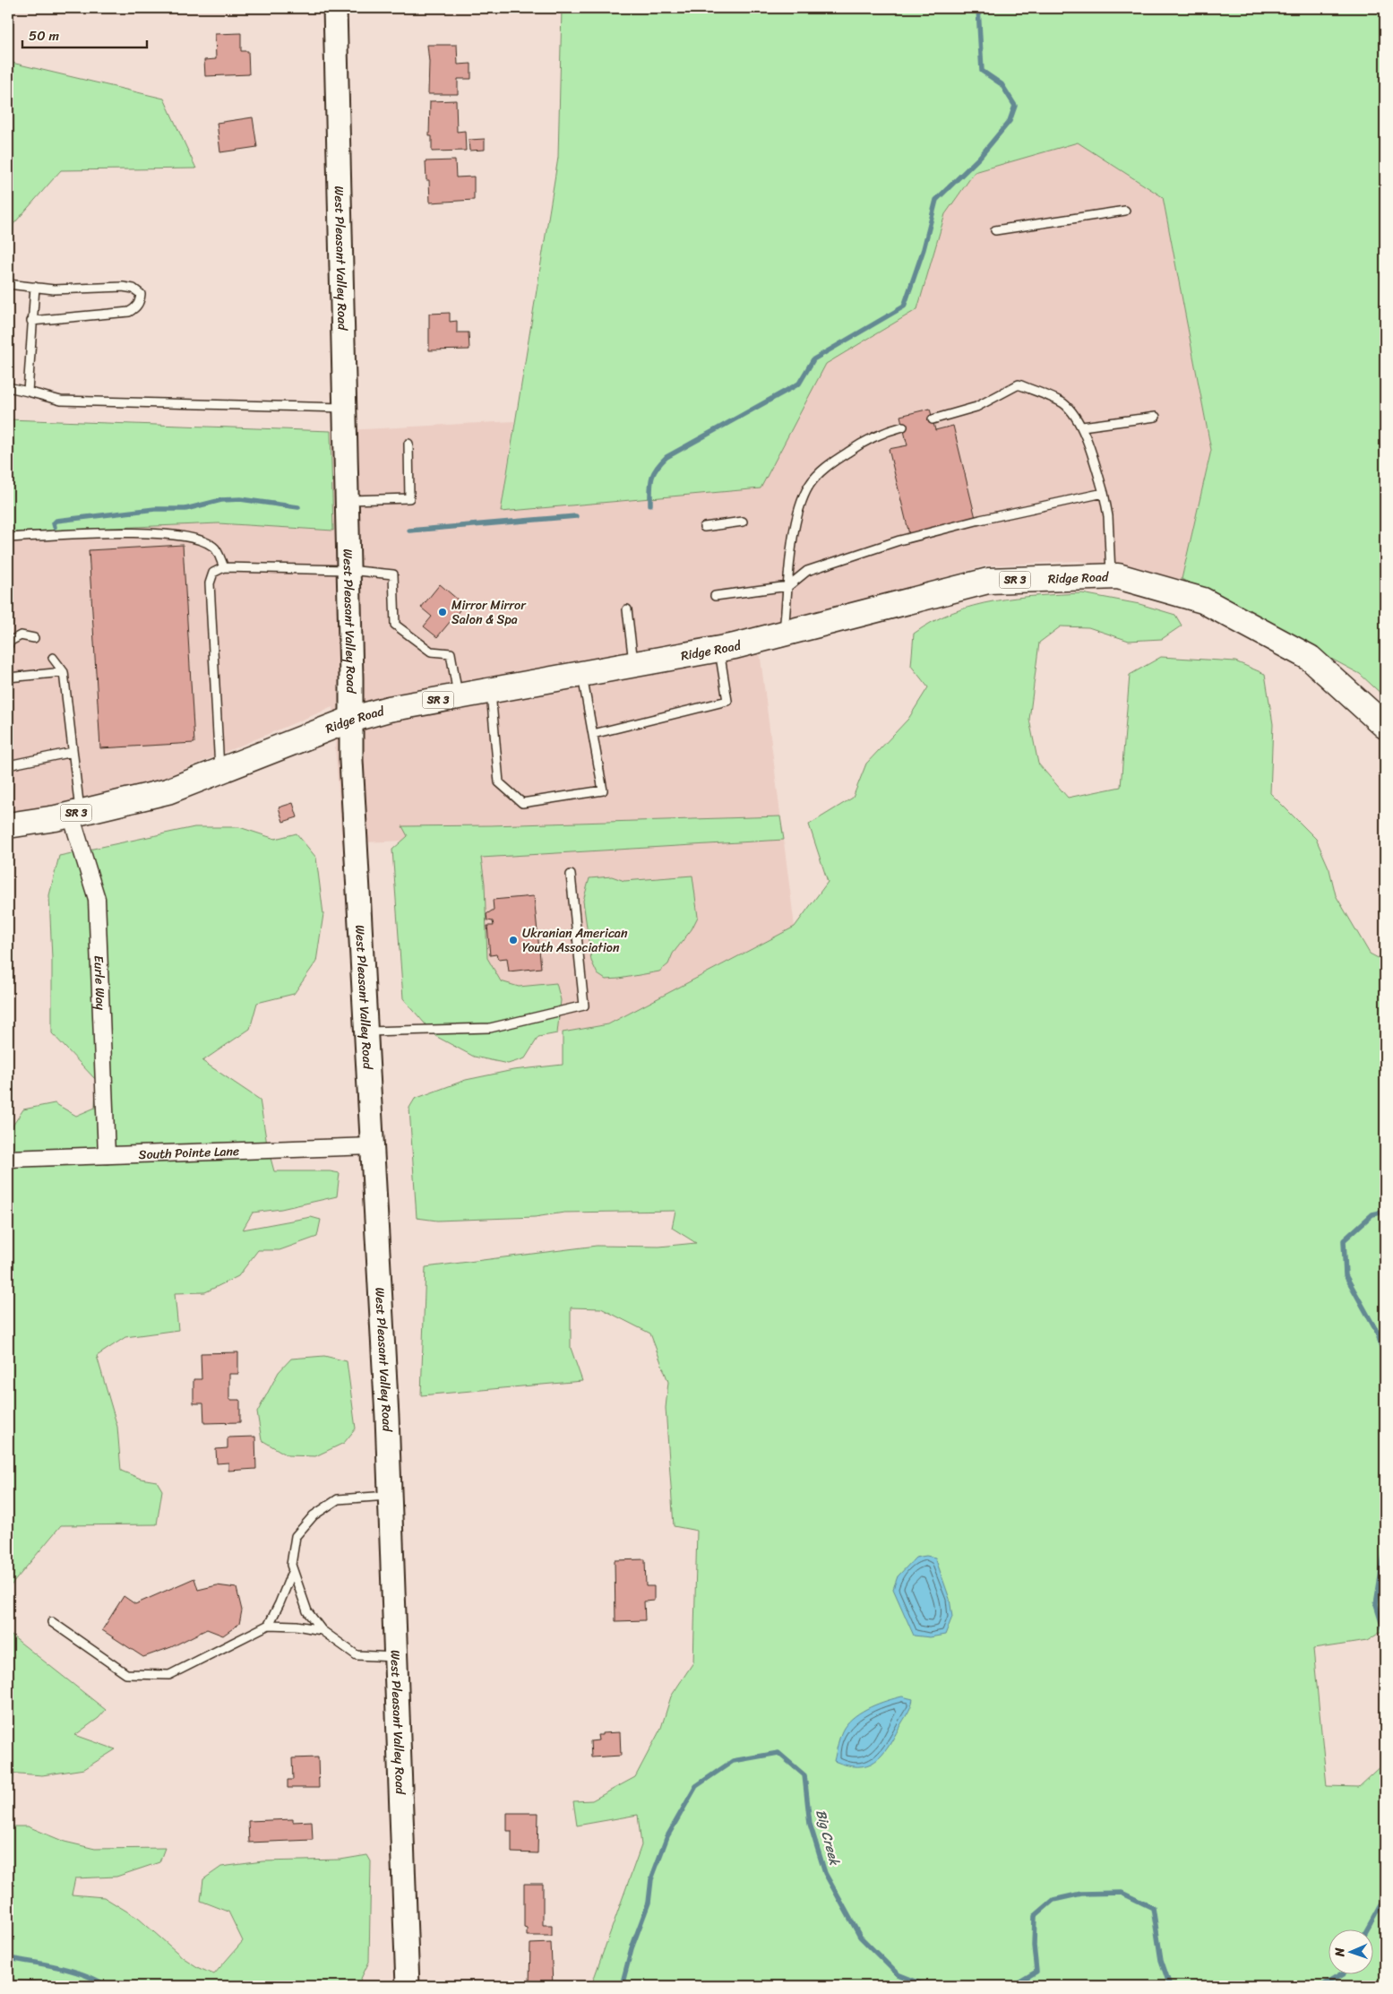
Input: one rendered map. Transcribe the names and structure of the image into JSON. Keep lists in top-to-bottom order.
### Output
{
  "streets": {
    "main road": ["West Pleasant Valley Road", "Ridge Road", "SR 3"],
    "street": ["Eurle Way", "South Pointe Lane"]
  },
  "crossings": [
    ["West Pleasant Valley Road", "Ridge Road"],
    ["West Pleasant Valley Road", "South Pointe Lane"],
    ["Ridge Road", "Eurle Way"],
    ["Eurle Way", "South Pointe Lane"]
  ],
  "water": ["Big Creek"],
  "places": ["Mirror Mirror Salon & Spa", "Ukranian American Youth Association"],
  "scale_bar": "50 m",
  "north": "left"
}
